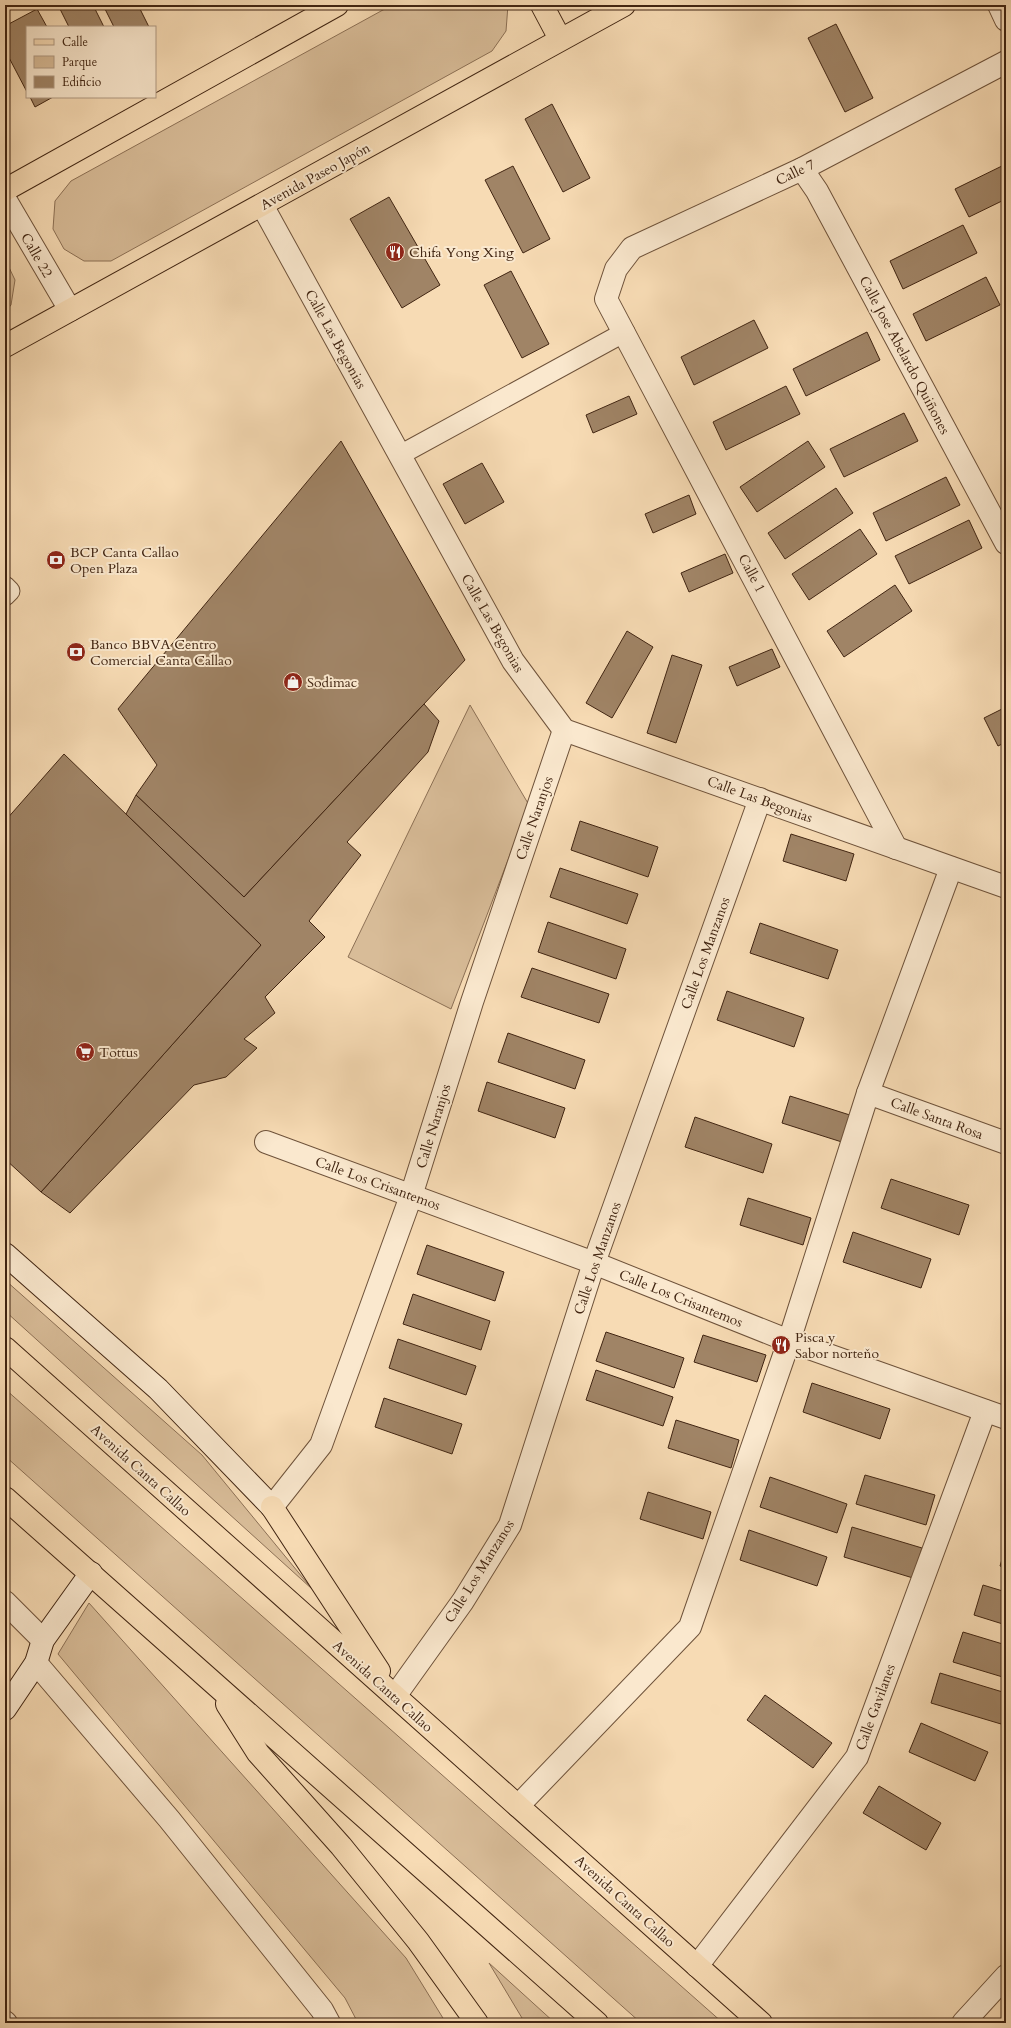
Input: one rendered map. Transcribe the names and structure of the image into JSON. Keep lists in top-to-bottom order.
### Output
{
  "streets": {
    "main road": ["Avenida Paseo Japón", "Avenida Canta Callao"],
    "street": [
      "Calle 7",
      "Calle 22",
      "Calle Las Begonias",
      "Calle Jose Abelardo Quiñones",
      "Calle 1",
      "Calle Naranjos",
      "Calle Los Manzanos",
      "Calle Santa Rosa",
      "Calle Los Crisantemos",
      "Calle Gavilanes"
    ]
  },
  "crossings": [
    ["Calle 7", "Calle Jose Abelardo Quiñones"],
    ["Calle 7", "Calle 1"],
    ["Avenida Paseo Japón", "Calle 22"],
    ["Avenida Paseo Japón", "Calle Las Begonias"],
    ["Calle Las Begonias", "Calle 1"],
    ["Calle Las Begonias", "Calle Naranjos"],
    ["Calle Las Begonias", "Calle Los Manzanos"],
    ["Calle Naranjos", "Calle Los Crisantemos"],
    ["Calle Los Manzanos", "Calle Los Crisantemos"],
    ["Calle Los Manzanos", "Avenida Canta Callao"],
    ["Calle Los Crisantemos", "Calle Gavilanes"],
    ["Avenida Canta Callao", "Calle Gavilanes"]
  ],
  "places": {
    "restaurant": ["Chifa Yong Xing", "Pisca y Sabor norteňo"],
    "bank": ["BCP Canta Callao Open Plaza", "Banco BBVA Centro Comercial Canta Callao"],
    "shop": ["Sodimac"],
    "supermarket": ["Tottus"]
  },
  "legend": ["Calle", "Parque", "Edificio"]
}
